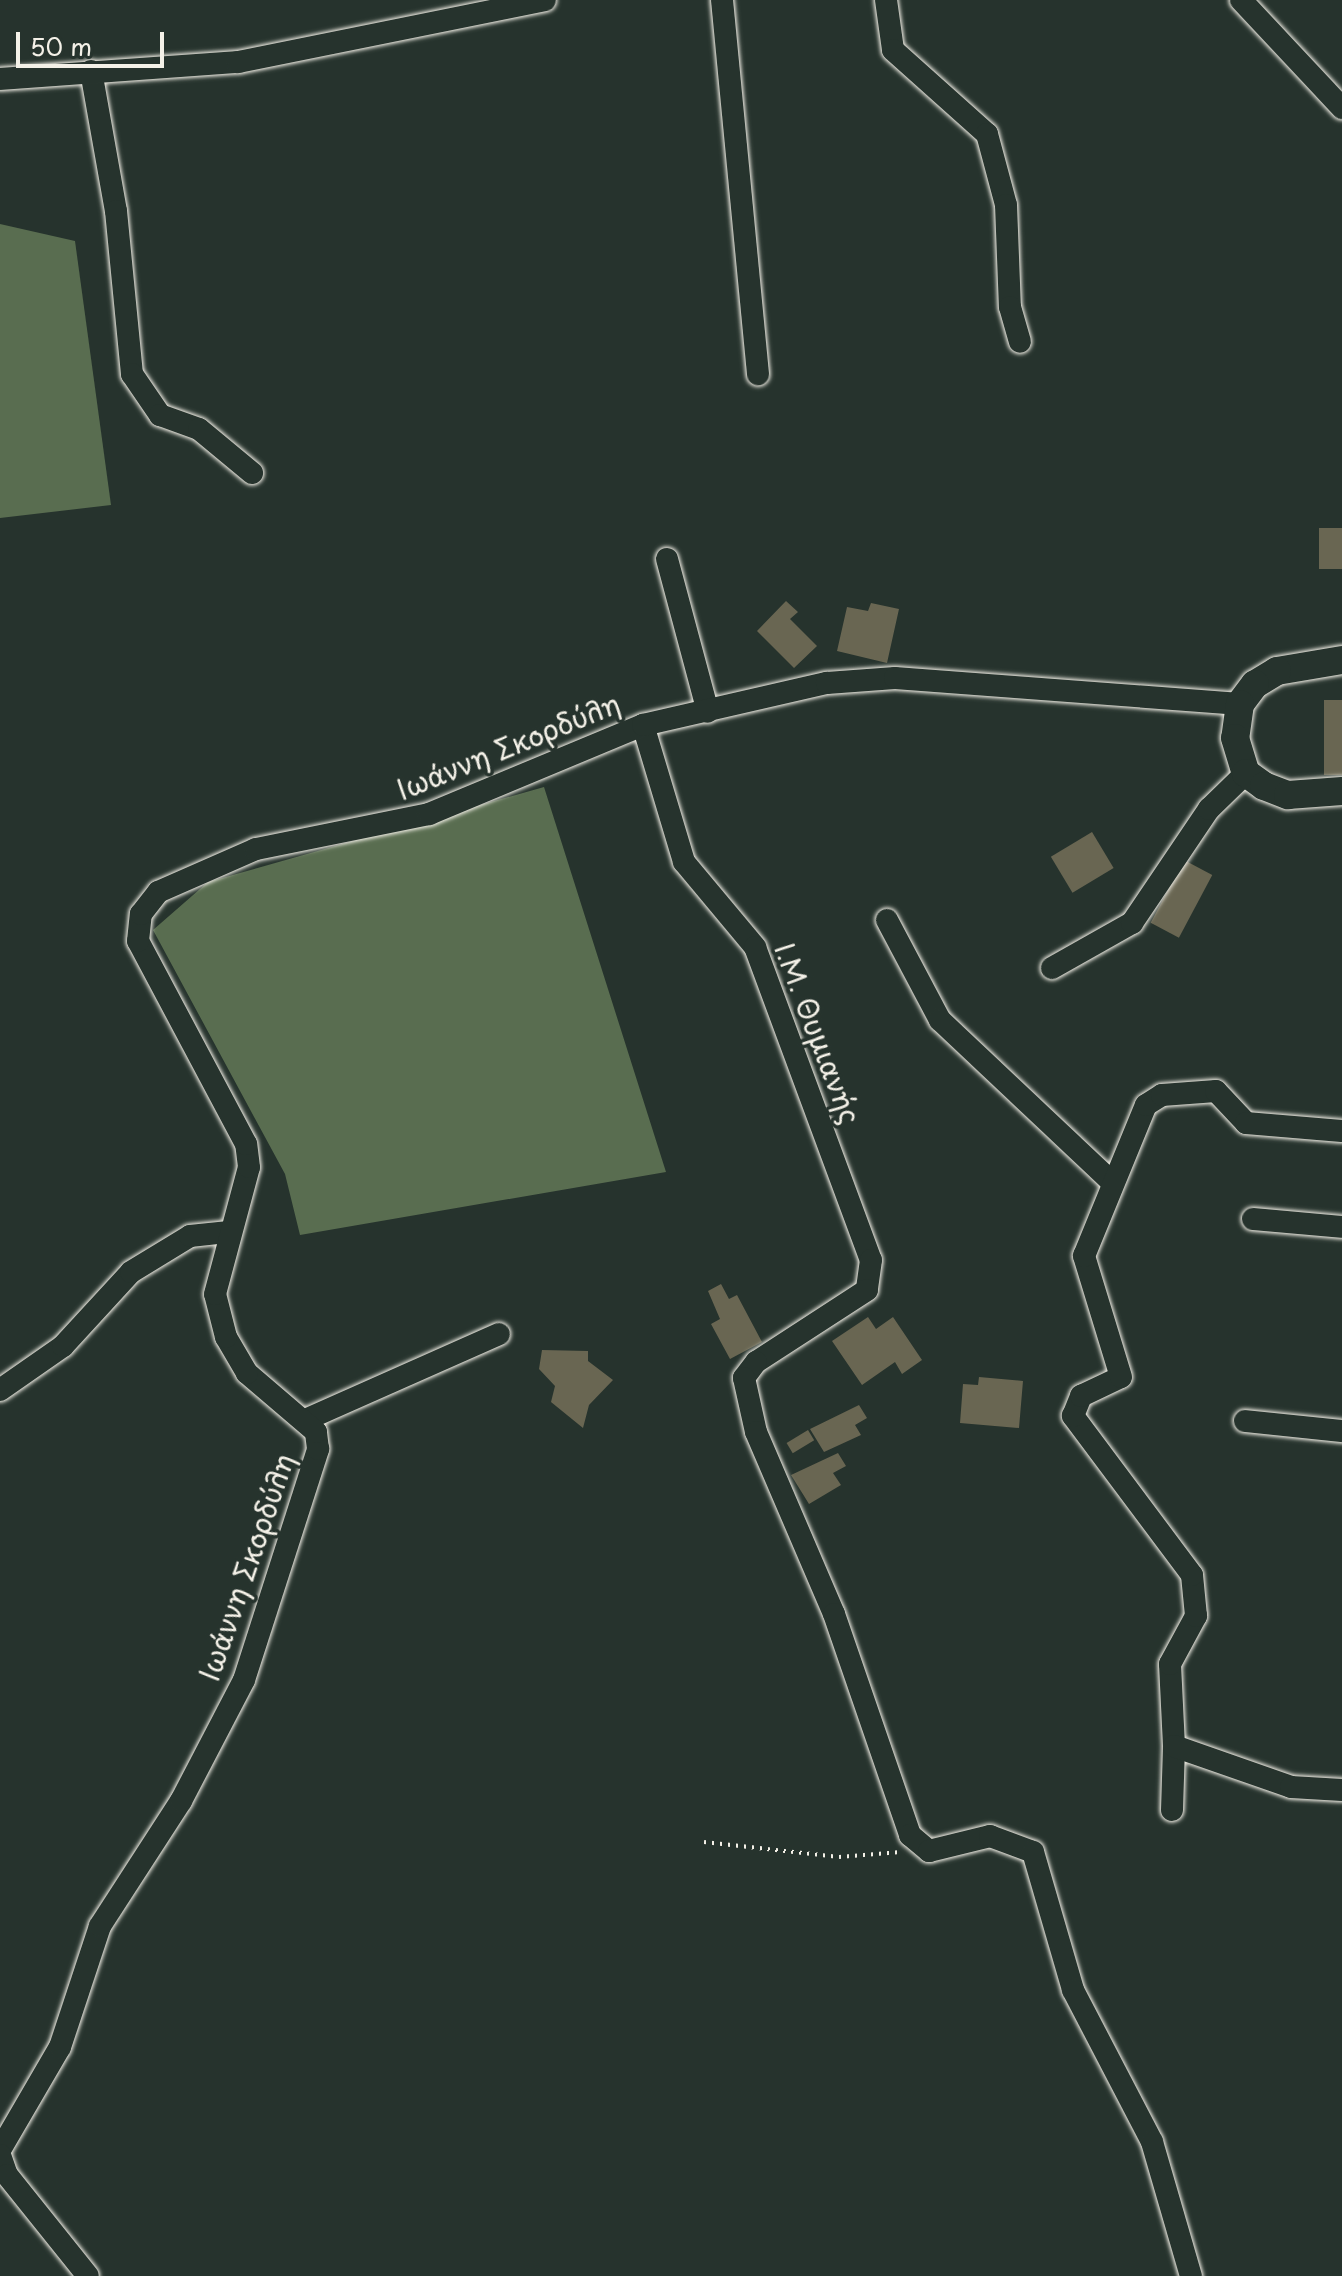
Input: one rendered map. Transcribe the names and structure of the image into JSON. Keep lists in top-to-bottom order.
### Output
{
  "streets": {
    "street": ["Ιωάννη Σκορδύλη", "Ι.Μ. Θυμιανής"]
  },
  "crossings": [
    ["Ιωάννη Σκορδύλη", "Ι.Μ. Θυμιανής"]
  ],
  "scale_bar": "50 m"
}
